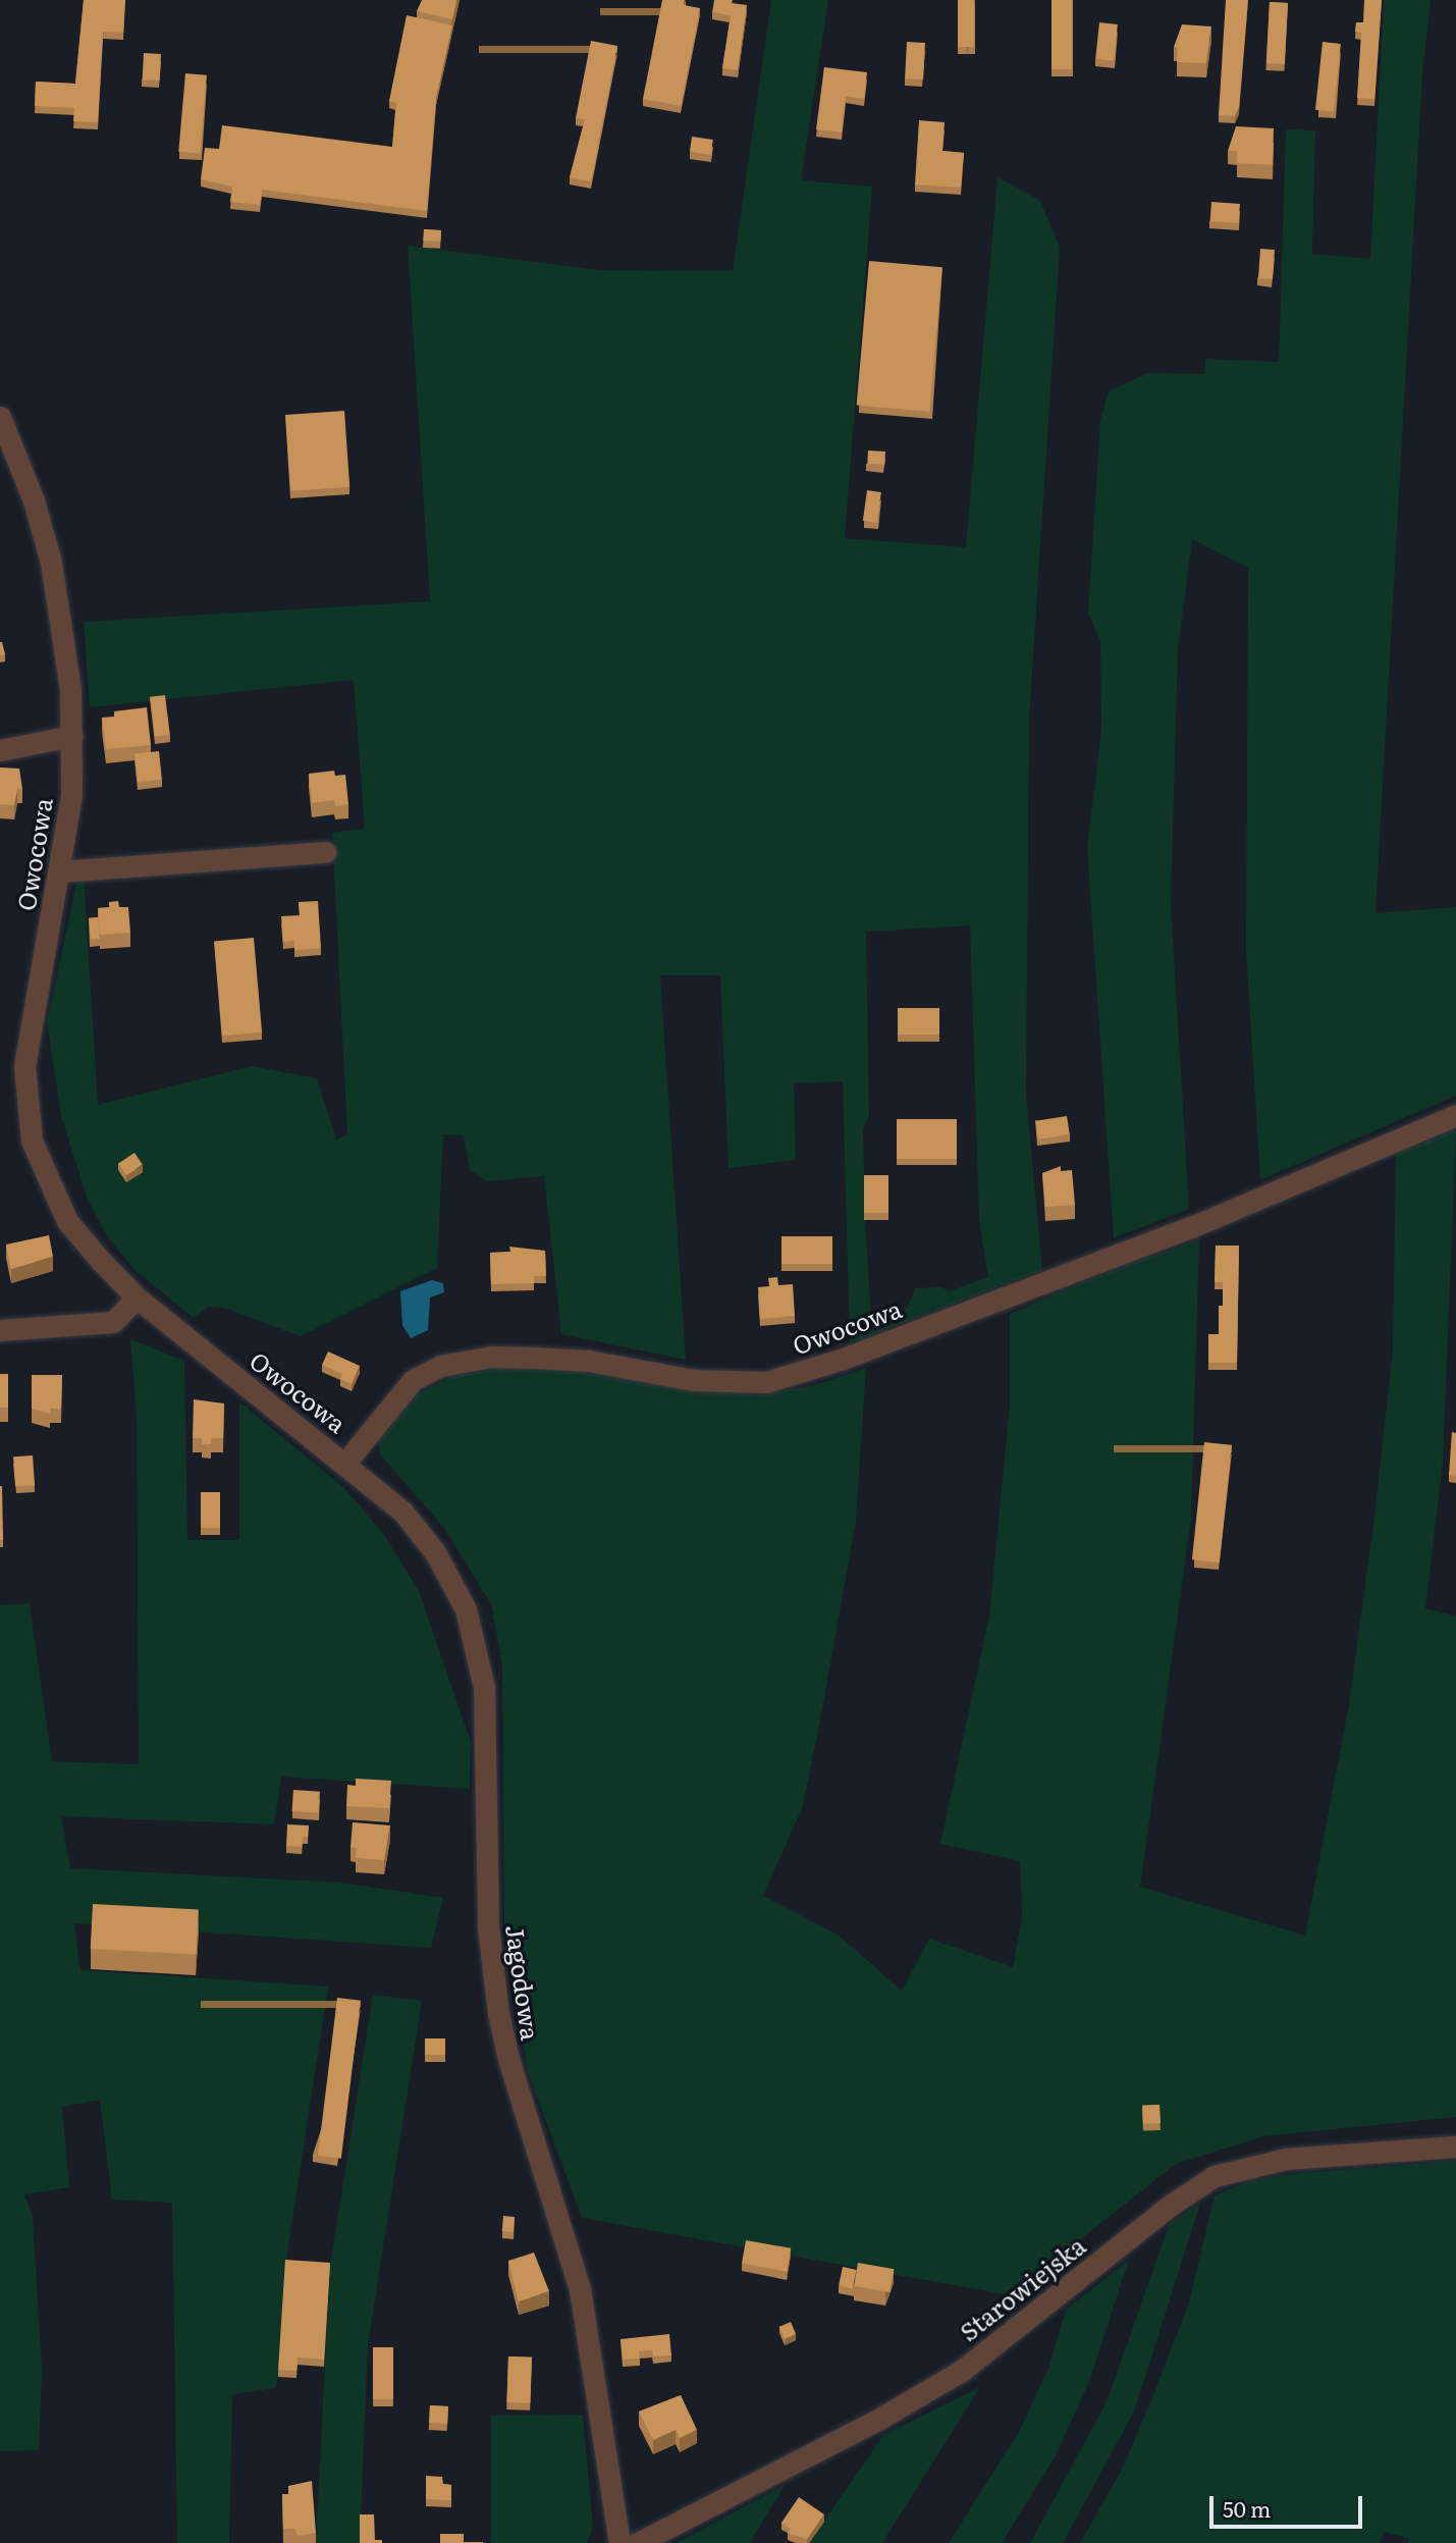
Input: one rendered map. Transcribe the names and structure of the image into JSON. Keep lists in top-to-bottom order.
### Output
{
  "streets": {
    "street": ["Owocowa", "Jagodowa", "Starowiejska"]
  },
  "crossings": [
    ["Owocowa", "Jagodowa"]
  ],
  "scale_bar": "50 m"
}
